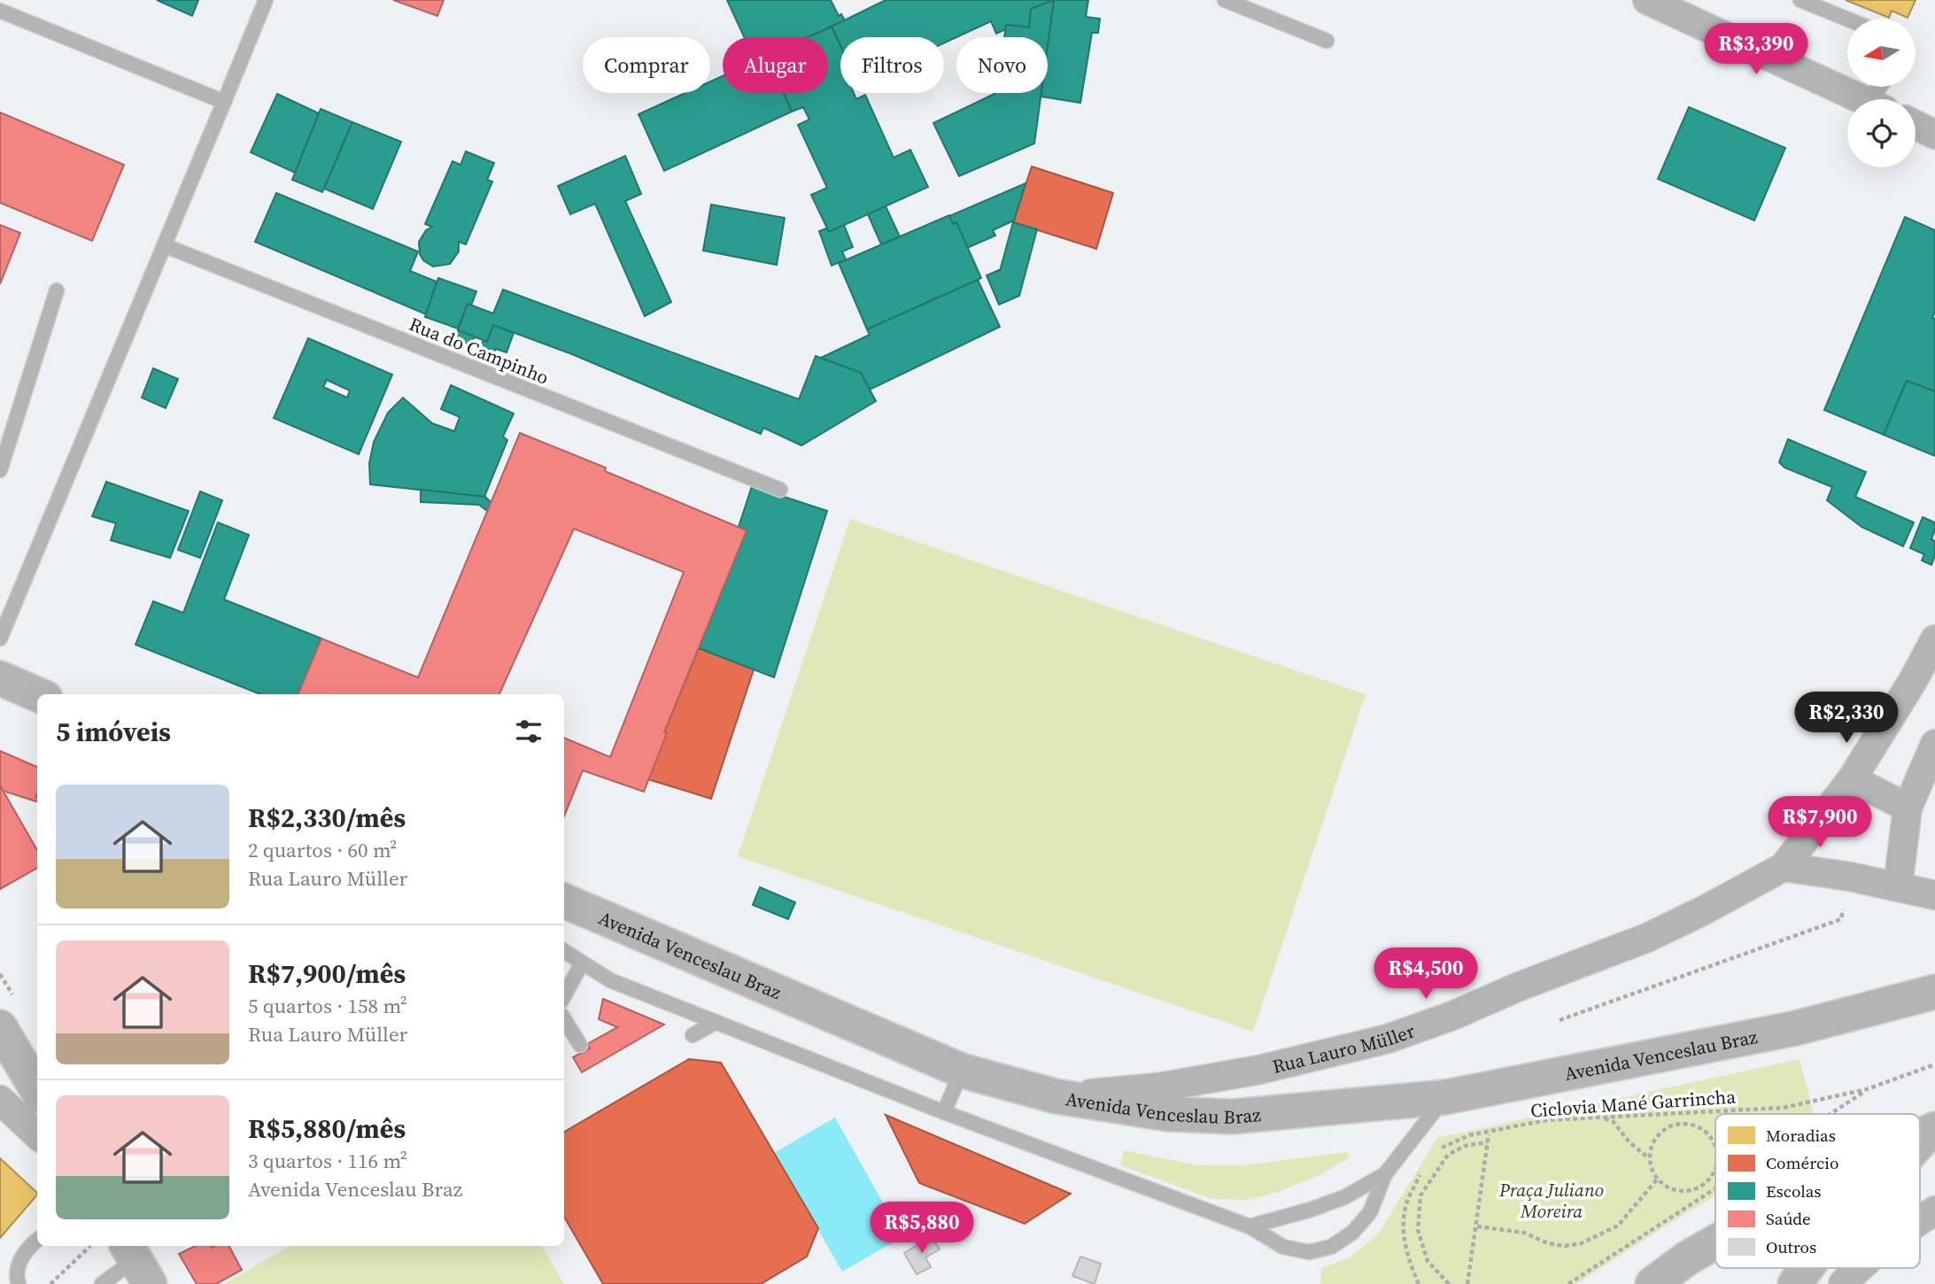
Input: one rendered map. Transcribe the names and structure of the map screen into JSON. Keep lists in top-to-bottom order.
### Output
{
  "streets": {
    "highway": ["Avenida Venceslau Braz"],
    "street": ["Rua Lauro Müller"],
    "lane": ["Rua do Campinho"],
    "path": ["Ciclovia Mané Garrincha"]
  },
  "crossings": [
    ["Avenida Venceslau Braz", "Rua Lauro Müller"]
  ],
  "parks": ["Praça Juliano Moreira"],
  "legend": [
    "Moradias",
    "Comércio",
    "Escolas",
    "Saúde",
    "Outros"
  ],
  "north": "left",
  "page": {
    "price": [
      "R$3,390",
      "R$2,330",
      "R$7,900",
      "R$4,500",
      "R$5,880"
    ],
    "chip": [
      "Comprar",
      "Alugar",
      "Filtros",
      "Novo"
    ],
    "heading": "5 imóveis",
    "list": [
      {
        "name": "R$2,330/mês",
        "note": "2 quartos · 60 m² · Rua Lauro Müller"
      },
      {
        "name": "R$7,900/mês",
        "note": "5 quartos · 158 m² · Rua Lauro Müller"
      },
      {
        "name": "R$5,880/mês",
        "note": "3 quartos · 116 m² · Avenida Venceslau Braz"
      }
    ]
  }
}
